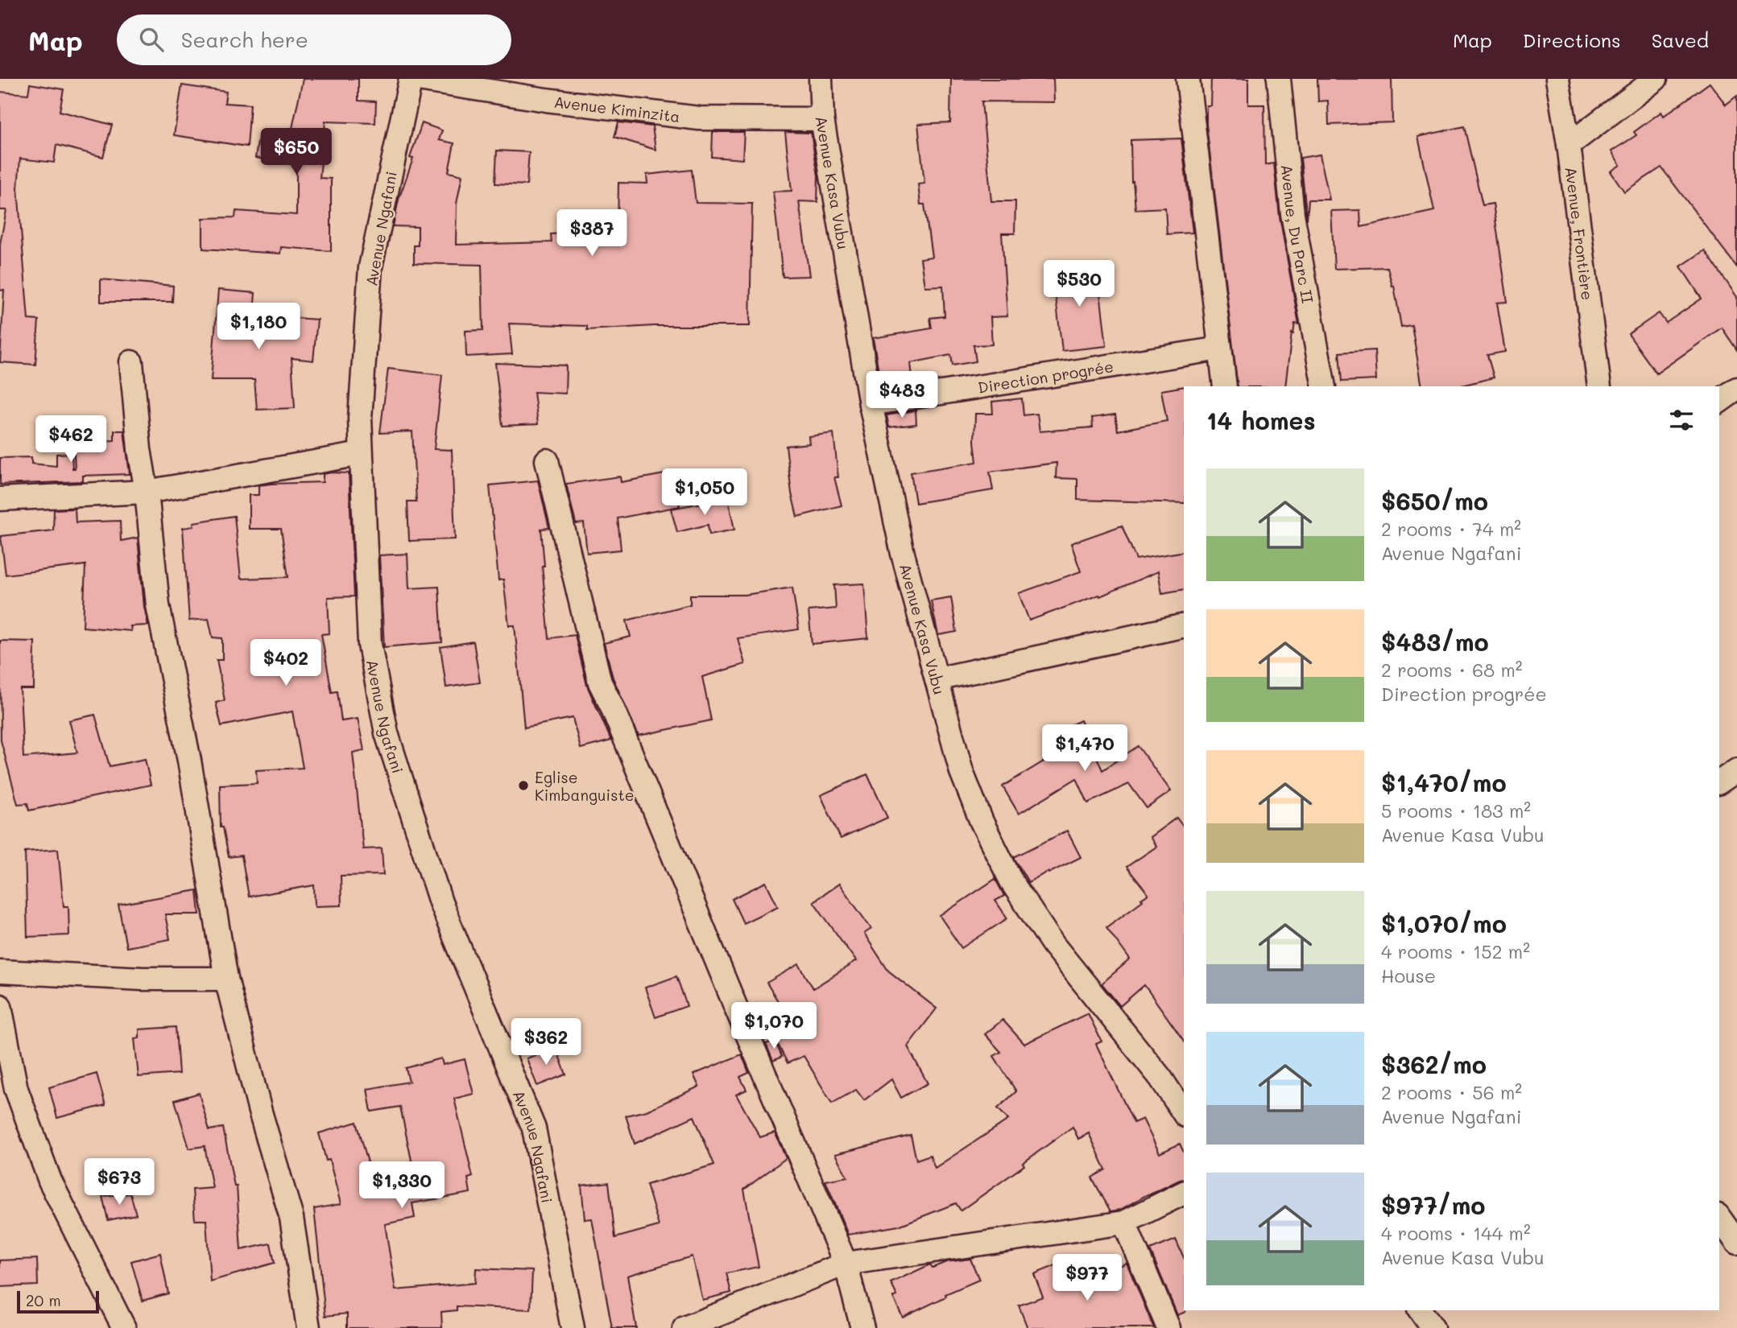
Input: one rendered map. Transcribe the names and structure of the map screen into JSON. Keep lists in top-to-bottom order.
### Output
{
  "streets": {
    "street": [
      "Avenue Kiminzita",
      "Avenue Kasa Vubu",
      "Avenue Ngafani",
      "Avenue, Frontière",
      "Avenue, Du Parc II",
      "Direction progrée"
    ]
  },
  "crossings": [
    ["Avenue Kiminzita", "Avenue Kasa Vubu"],
    ["Avenue Kiminzita", "Avenue Ngafani"],
    ["Avenue Kasa Vubu", "Direction progrée"]
  ],
  "places": ["Eglise Kimbanguiste"],
  "scale_bar": "20 m",
  "page": {
    "header": "Map",
    "search": "Search here",
    "nav": ["Map", "Directions", "Saved"],
    "price": [
      "$650",
      "$387",
      "$530",
      "$1,180",
      "$483",
      "$462",
      "$1,050",
      "$402",
      "$1,470",
      "$1,070",
      "$362",
      "$673",
      "$1,330",
      "$977"
    ],
    "heading": "14 homes",
    "list": [
      {
        "name": "$650/mo",
        "note": "2 rooms · 74 m² · Avenue Ngafani"
      },
      {
        "name": "$483/mo",
        "note": "2 rooms · 68 m² · Direction progrée"
      },
      {
        "name": "$1,470/mo",
        "note": "5 rooms · 183 m² · Avenue Kasa Vubu"
      },
      {
        "name": "$1,070/mo",
        "note": "4 rooms · 152 m² · House"
      },
      {
        "name": "$362/mo",
        "note": "2 rooms · 56 m² · Avenue Ngafani"
      },
      {
        "name": "$977/mo",
        "note": "4 rooms · 144 m² · Avenue Kasa Vubu"
      }
    ],
    "scale": "20 m"
  }
}
